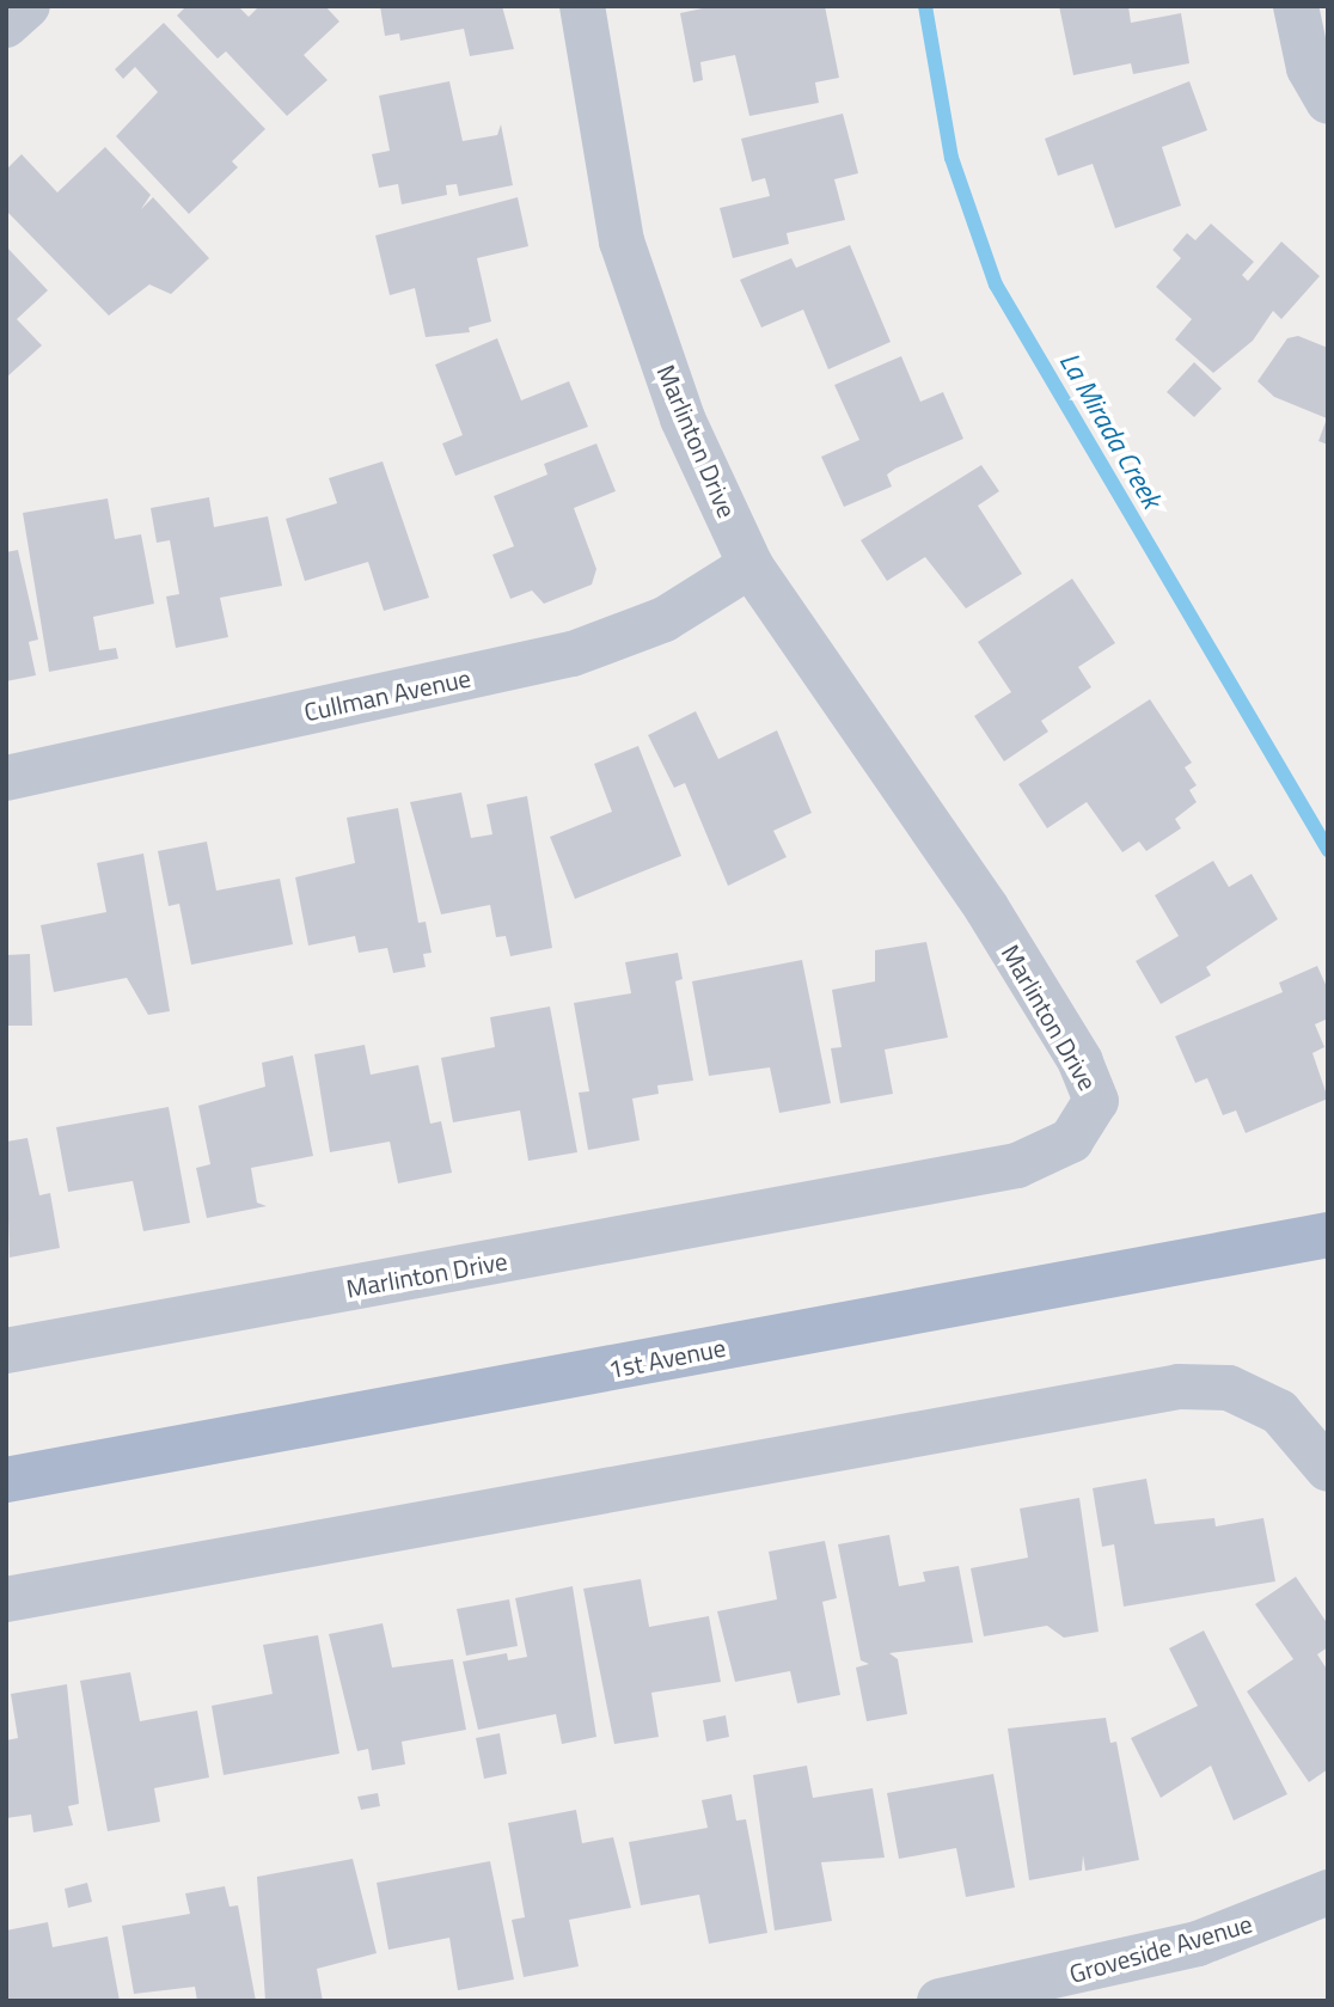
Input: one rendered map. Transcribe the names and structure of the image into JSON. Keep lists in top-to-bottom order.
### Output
{
  "streets": {
    "main road": ["1st Avenue"],
    "street": ["Marlinton Drive", "Cullman Avenue", "Groveside Avenue"]
  },
  "crossings": [
    ["Marlinton Drive", "Cullman Avenue"]
  ],
  "water": ["La Mirada Creek"]
}
